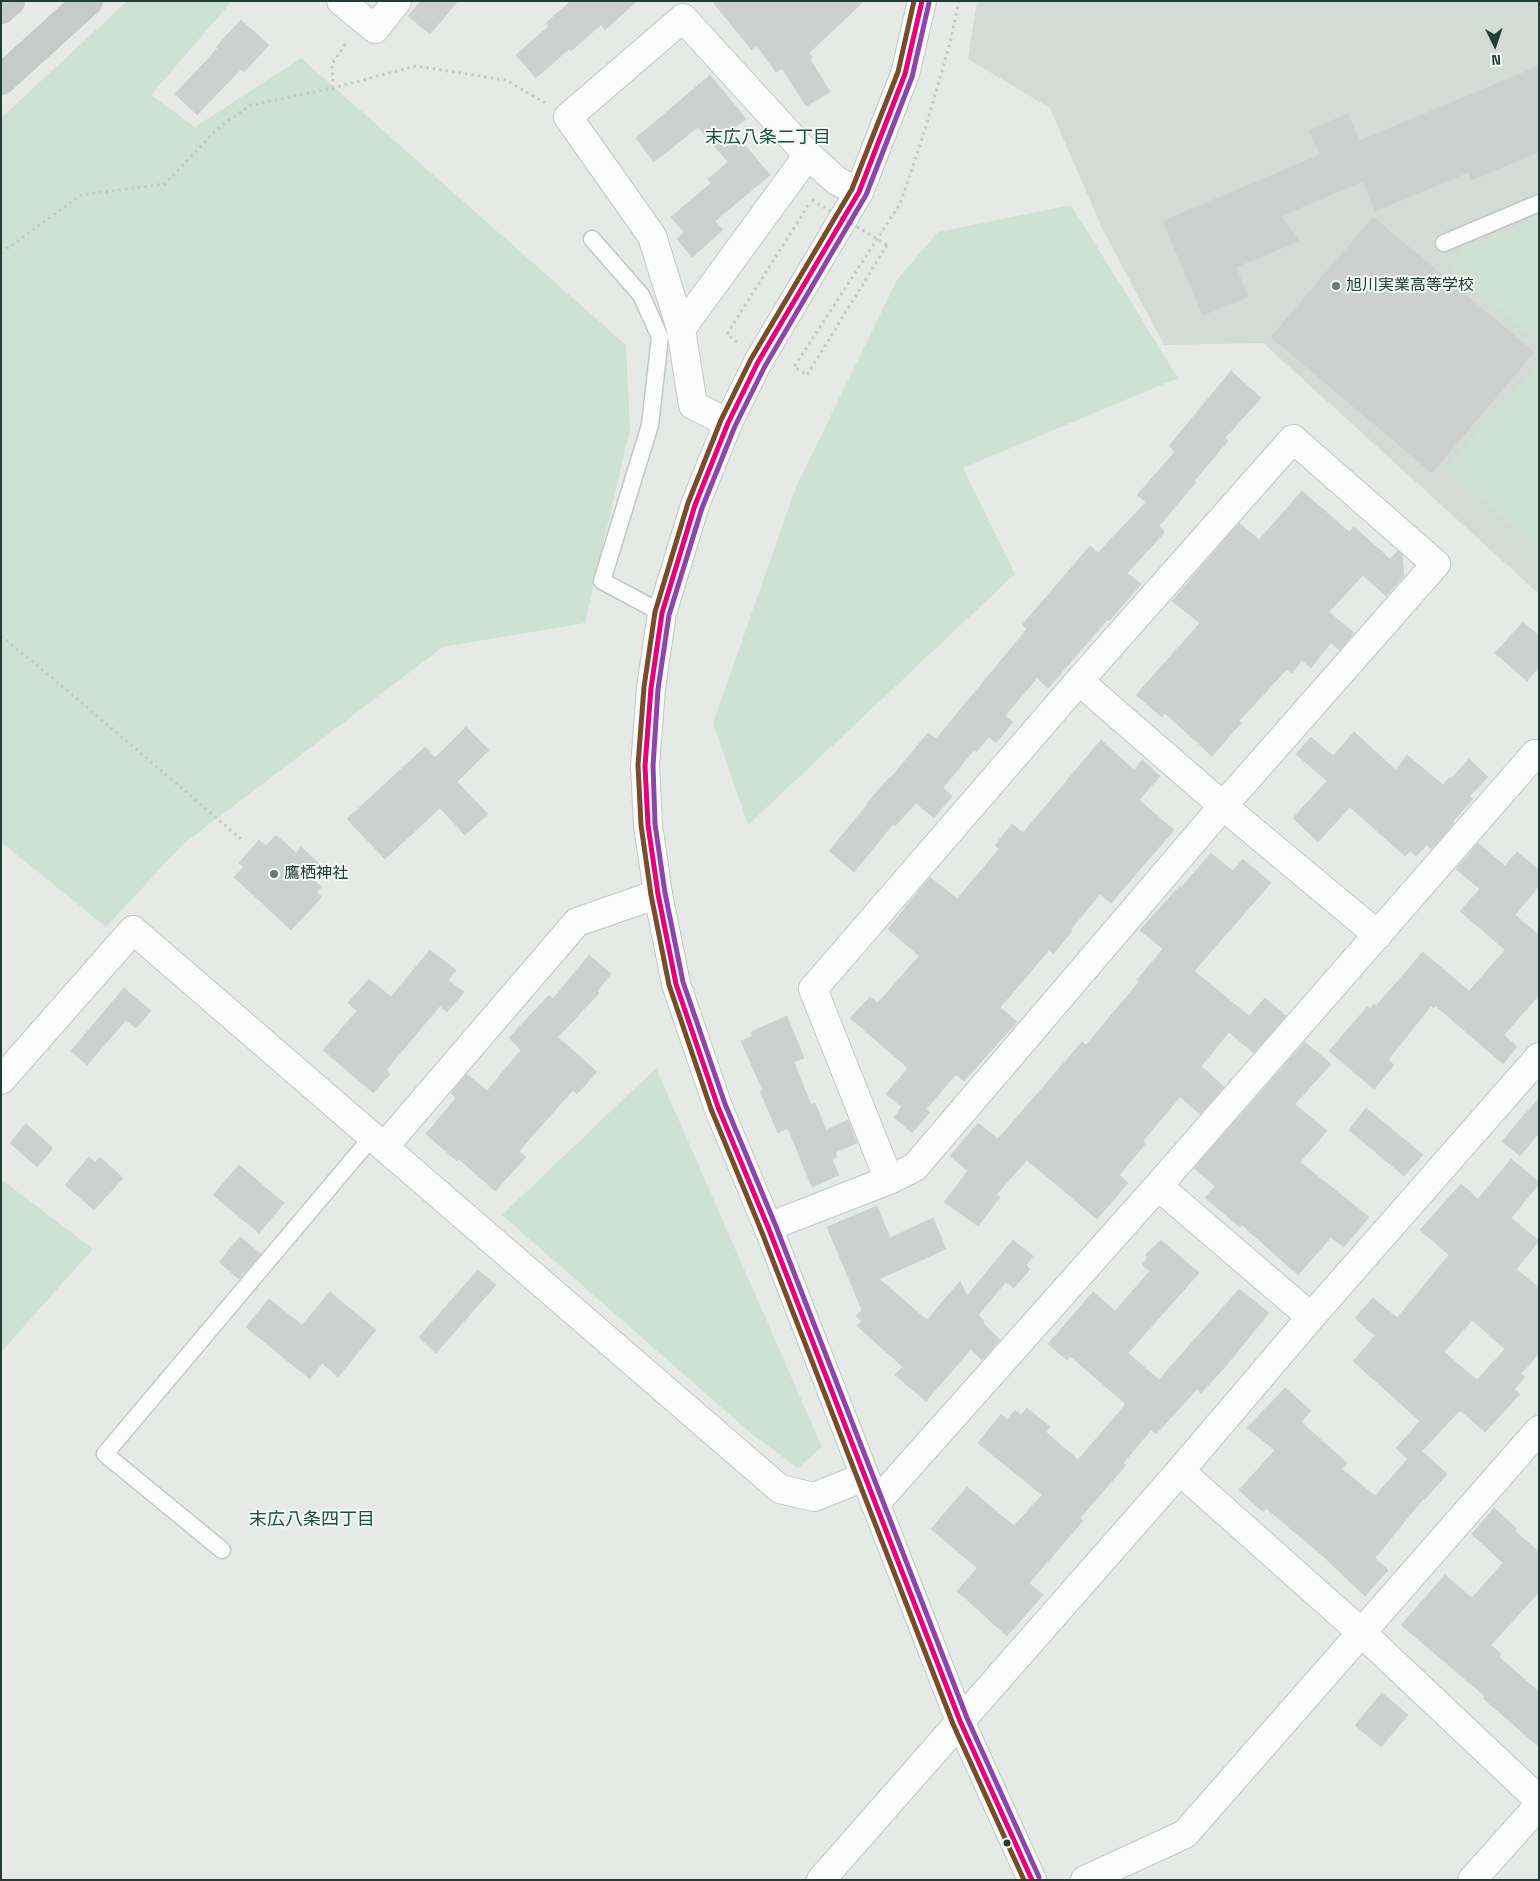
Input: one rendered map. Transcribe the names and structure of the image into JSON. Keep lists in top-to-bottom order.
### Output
{
  "districts": ["末広八条二丁目", "末広八条四丁目"],
  "places": ["旭川実業高等学校", "鷹栖神社"],
  "north": "bottom"
}
